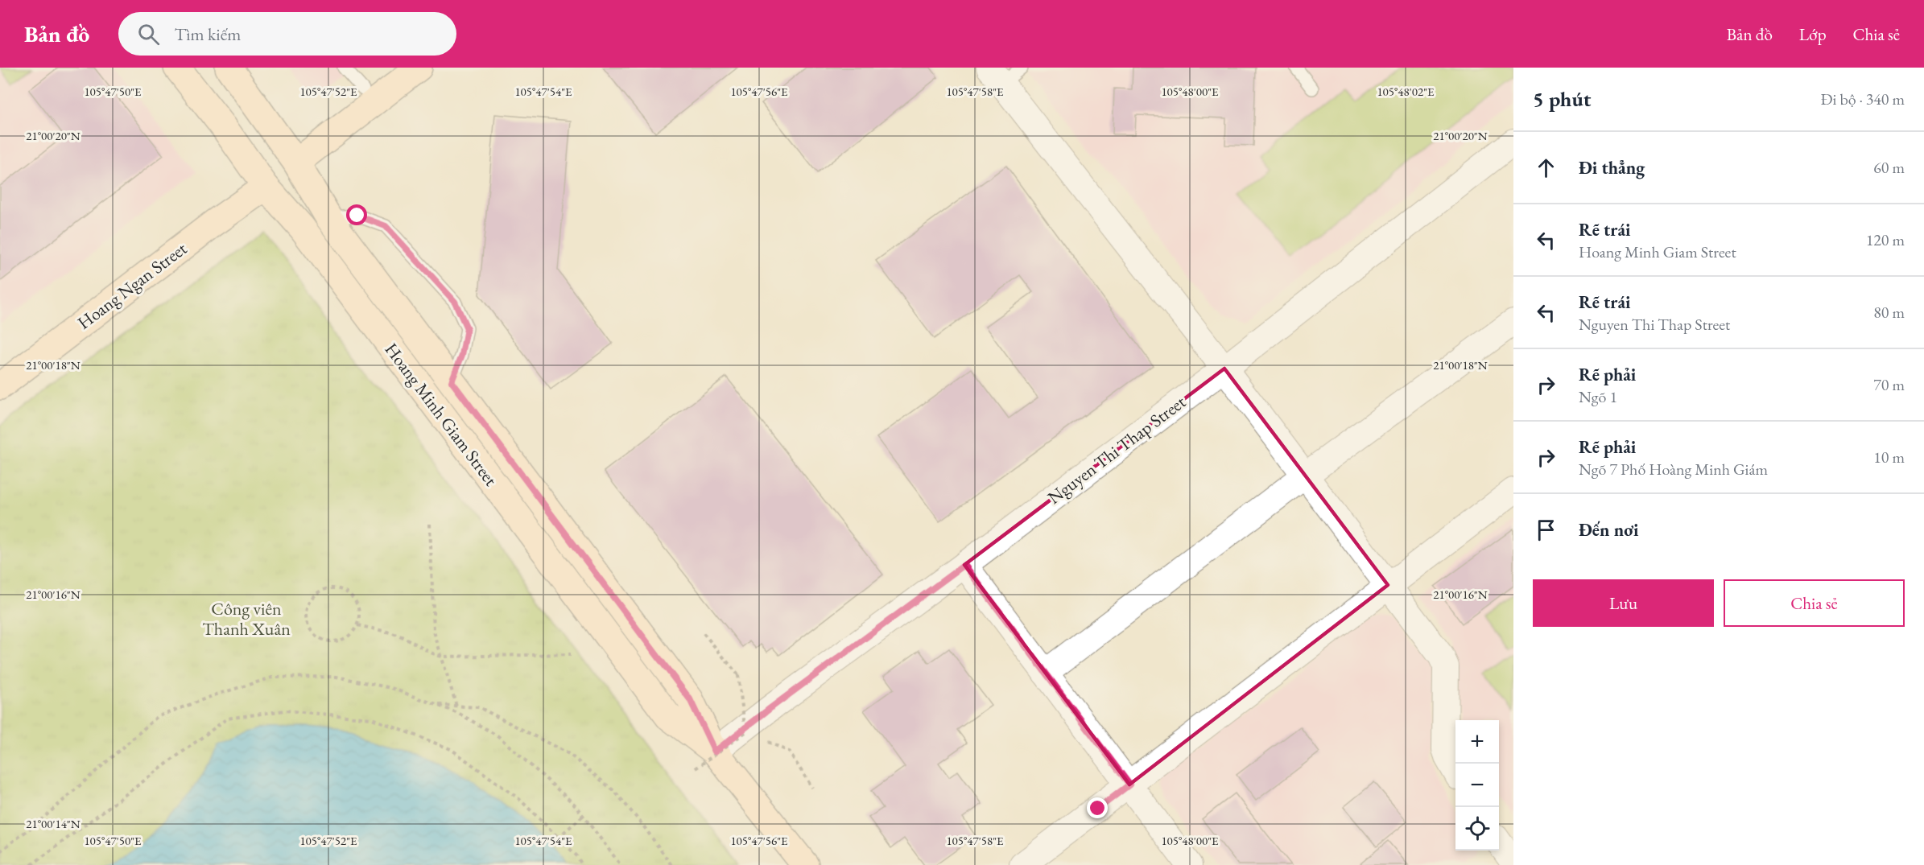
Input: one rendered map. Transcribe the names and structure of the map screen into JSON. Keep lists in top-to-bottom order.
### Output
{
  "streets": {
    "street": ["Hoang Ngan Street", "Hoang Minh Giam Street", "Nguyen Thi Thap Street"]
  },
  "crossings": [
    ["Hoang Ngan Street", "Hoang Minh Giam Street"],
    ["Hoang Minh Giam Street", "Nguyen Thi Thap Street"]
  ],
  "parks": ["Công viên Thanh Xuân"],
  "page": {
    "header": "Bản đồ",
    "search": "Tìm kiếm",
    "nav": ["Bản đồ", "Lớp", "Chia sẻ"],
    "heading": ["5 phút", "Đi bộ · 340 m"],
    "list": [
      ["Đi thẳng", "60 m"],
      ["Rẽ trái", "Hoang Minh Giam Street", "120 m"],
      ["Rẽ trái", "Nguyen Thi Thap Street", "80 m"],
      ["Rẽ phải", "Ngõ 1", "70 m"],
      ["Rẽ phải", "Ngõ 7 Phố Hoàng Minh Giám", "10 m"],
      "Đến nơi"
    ],
    "buttons": ["Lưu", "Chia sẻ"],
    "map_buttons": ["+", "−"]
  },
  "coordinates": [
    "105°47'50\"E",
    "105°47'52\"E",
    "105°47'54\"E",
    "105°47'56\"E",
    "105°47'58\"E",
    "105°48'00\"E",
    "105°48'02\"E",
    "21°00'20\"N",
    "21°00'18\"N",
    "21°00'16\"N",
    "21°00'14\"N"
  ]
}
